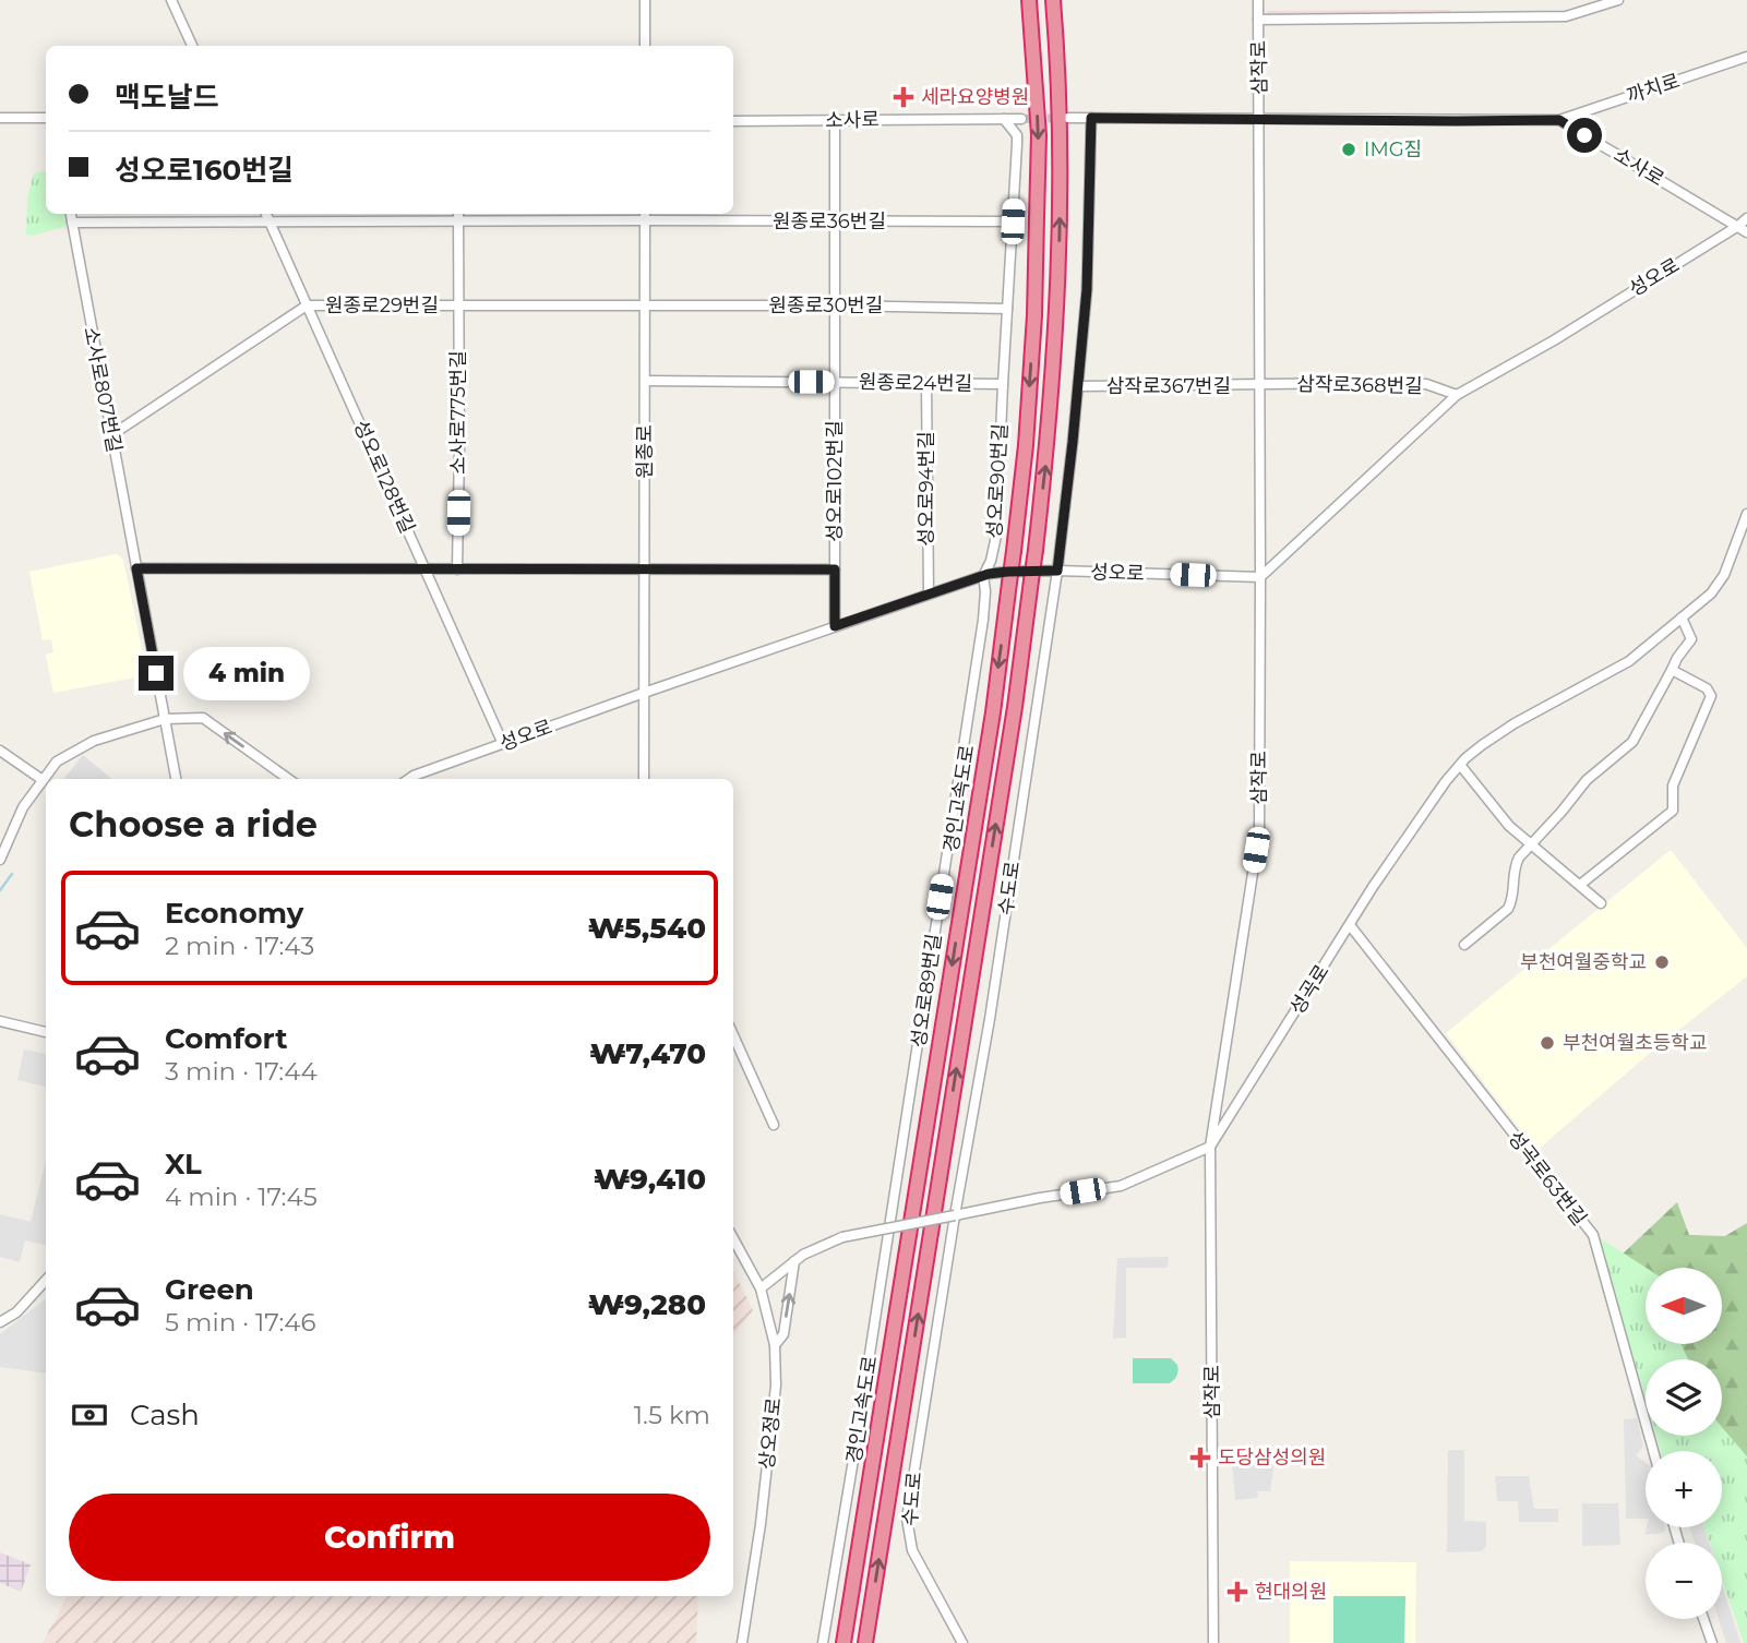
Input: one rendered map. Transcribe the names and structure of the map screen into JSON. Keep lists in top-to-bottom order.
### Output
{
  "streets": {
    "highway": ["경인고속도로"],
    "street": [
      "삼작로",
      "까치로",
      "소사로",
      "원종로36번길",
      "성오로",
      "원종로29번길",
      "원종로30번길",
      "원종로24번길",
      "삼작로368번길",
      "삼작로367번길",
      "소사로807번길",
      "소사로775번길",
      "원종로",
      "성오로128번길",
      "성오로102번길",
      "성오로90번길",
      "성오로94번길",
      "수도로",
      "성곡로",
      "성오로89번길",
      "성곡로63번길",
      "상오정로"
    ]
  },
  "crossings": [
    ["삼작로", "성오로"],
    ["삼작로", "삼작로368번길"],
    ["삼작로", "삼작로367번길"],
    ["삼작로", "성곡로"],
    ["까치로", "소사로"],
    ["소사로", "성오로"],
    ["소사로", "성오로102번길"],
    ["소사로", "성오로90번길"],
    ["원종로36번길", "소사로807번길"],
    ["원종로36번길", "소사로775번길"],
    ["원종로36번길", "원종로"],
    ["원종로36번길", "성오로128번길"],
    ["원종로36번길", "성오로102번길"],
    ["원종로36번길", "성오로90번길"],
    ["성오로", "삼작로368번길"],
    ["성오로", "원종로"],
    ["성오로", "성오로128번길"],
    ["성오로", "성오로102번길"],
    ["성오로", "성오로90번길"],
    ["성오로", "성오로94번길"],
    ["성오로", "수도로"],
    ["성오로", "성오로89번길"],
    ["원종로29번길", "원종로30번길"],
    ["원종로29번길", "소사로807번길"],
    ["원종로29번길", "소사로775번길"],
    ["원종로29번길", "원종로"],
    ["원종로29번길", "성오로128번길"],
    ["원종로30번길", "원종로"],
    ["원종로30번길", "성오로102번길"],
    ["원종로30번길", "성오로90번길"],
    ["원종로24번길", "원종로"],
    ["원종로24번길", "성오로102번길"],
    ["원종로24번길", "성오로90번길"],
    ["원종로24번길", "성오로94번길"],
    ["삼작로368번길", "삼작로367번길"],
    ["삼작로367번길", "수도로"],
    ["성오로90번길", "성오로89번길"],
    ["성곡로", "성곡로63번길"]
  ],
  "places": {
    "health": ["세라요양병원", "도당삼성의원", "현대의원"],
    "other": ["IMG짐", "부천여월중학교", "부천여월초등학교"]
  },
  "north": "left",
  "page": {
    "banner": ["맥도날드", "성오로160번길"],
    "bubble": "4 min",
    "heading": "Choose a ride",
    "list": [
      {
        "name": "Economy",
        "note": "2 min · 17:43",
        "value": "₩5,540"
      },
      {
        "name": "Comfort",
        "note": "3 min · 17:44",
        "value": "₩7,470"
      },
      {
        "name": "XL",
        "note": "4 min · 17:45",
        "value": "₩9,410"
      },
      {
        "name": "Green",
        "note": "5 min · 17:46",
        "value": "₩9,280"
      }
    ],
    "map_buttons": ["+", "−"],
    "pay": ["Cash", "1.5 km"],
    "buttons": "Confirm"
  }
}
